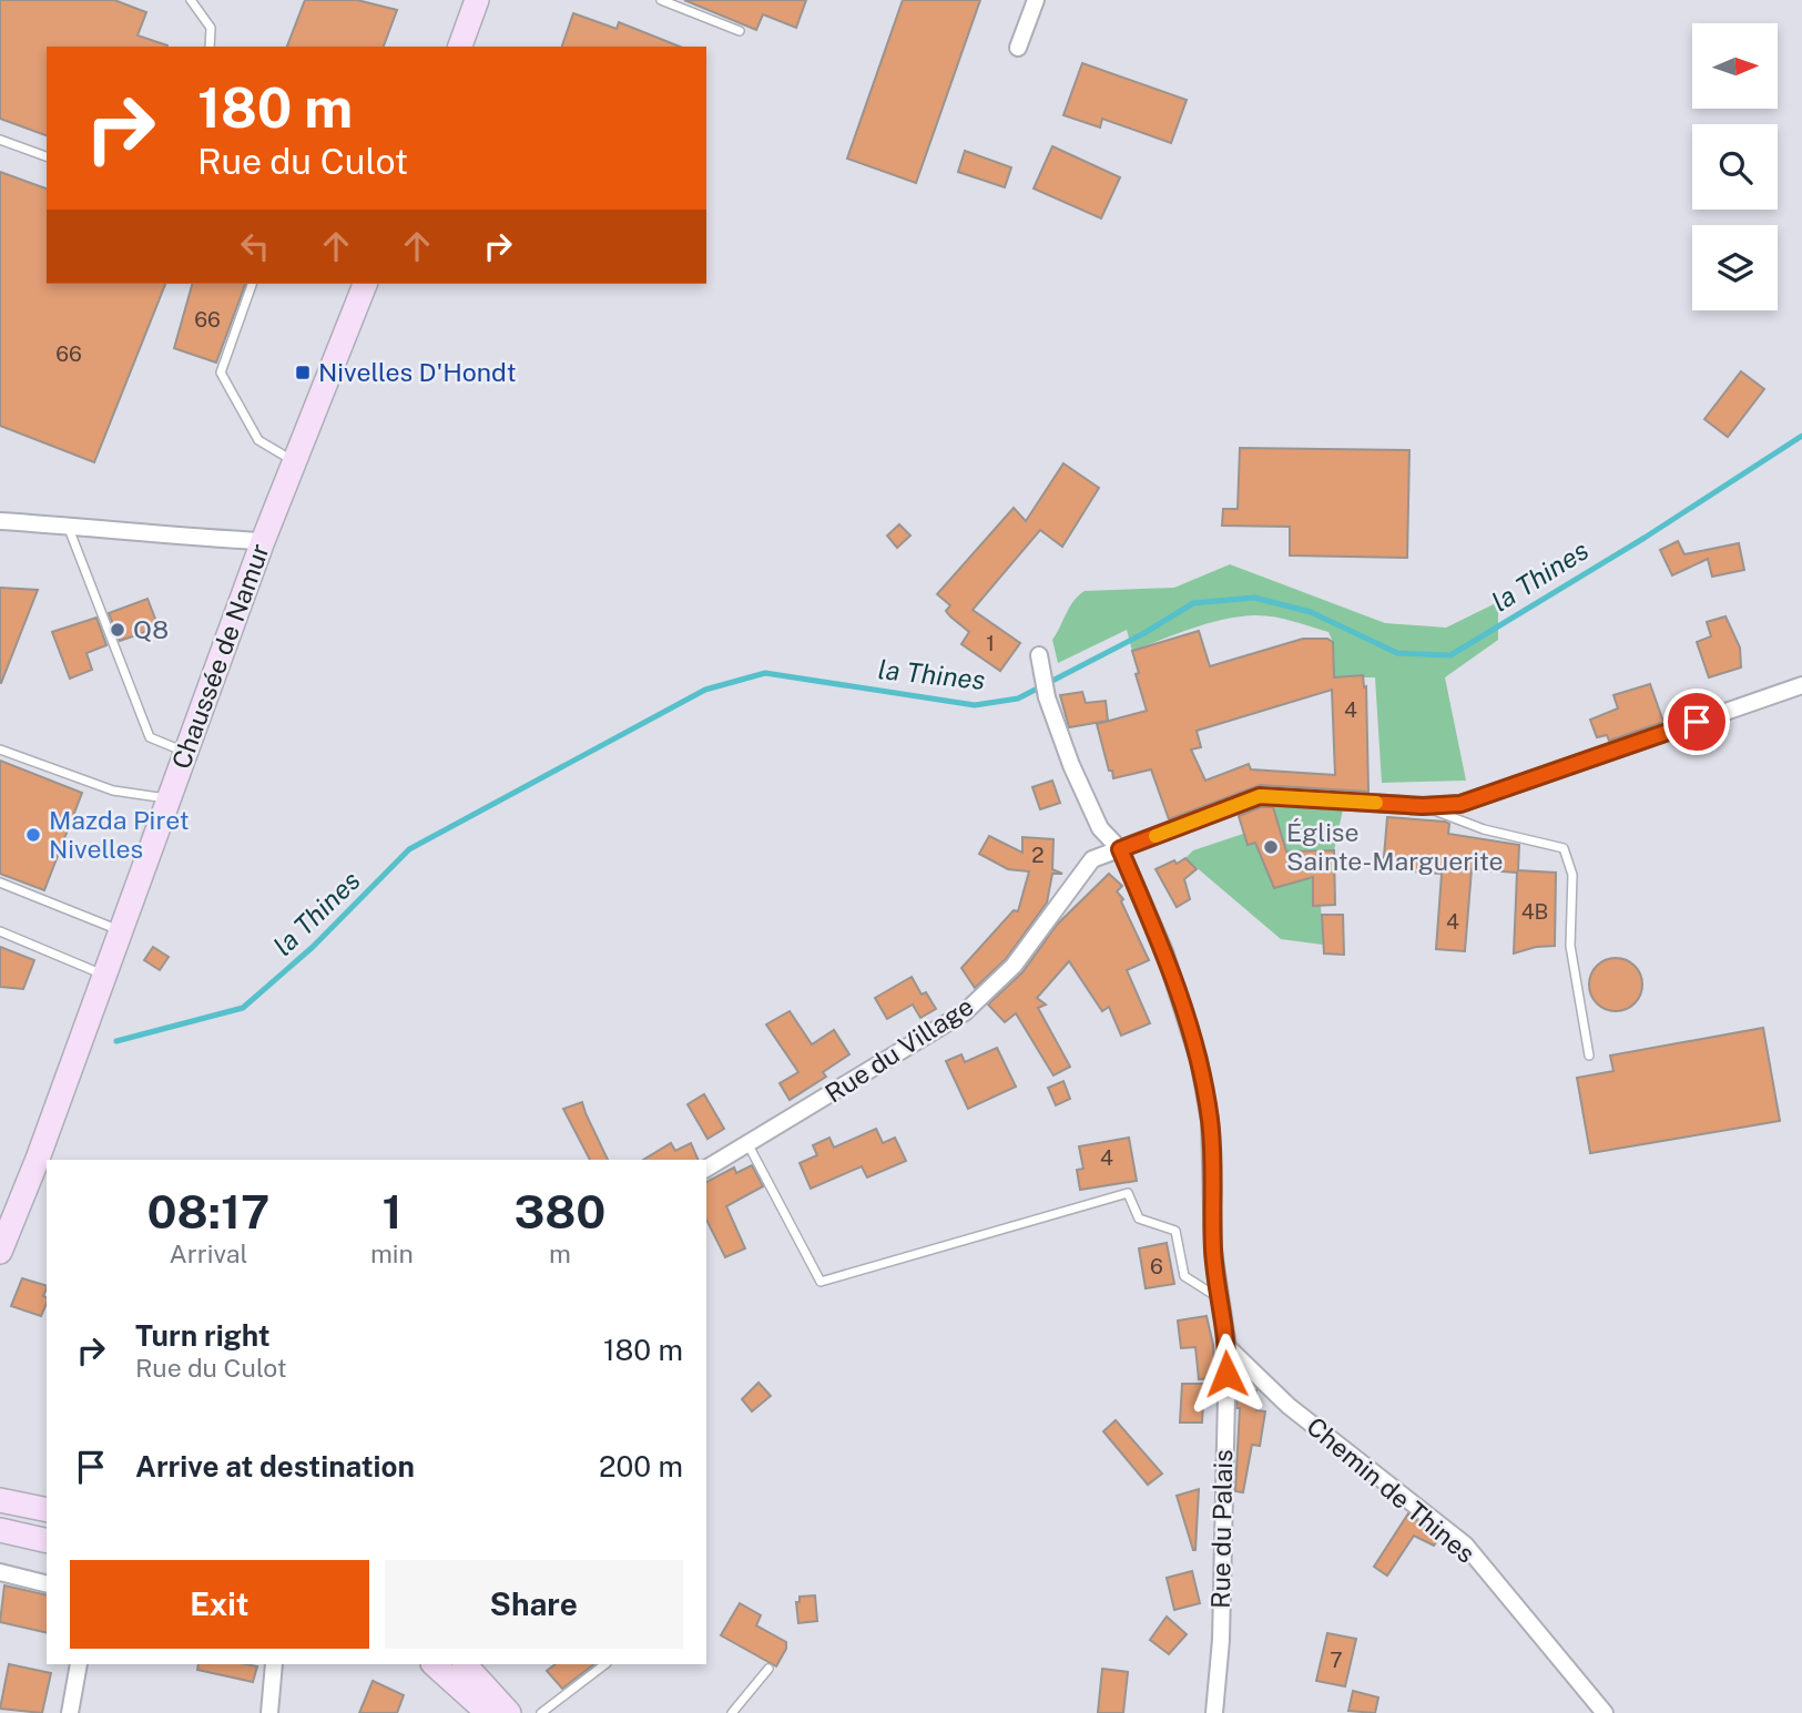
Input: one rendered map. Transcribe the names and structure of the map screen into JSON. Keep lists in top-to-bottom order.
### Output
{
  "streets": {
    "main road": ["Chaussée de Namur"],
    "street": ["Rue du Village", "Chemin de Thines", "Rue du Palais"]
  },
  "crossings": [
    ["Rue du Village", "Rue du Palais"],
    ["Chemin de Thines", "Rue du Palais"]
  ],
  "water": ["la Thines"],
  "places": {
    "transit": ["Nivelles D'Hondt"],
    "other": ["Q8", "Mazda Piret Nivelles", "Église Sainte-Marguerite"]
  },
  "house_numbers": [
    "66",
    "66",
    "1",
    "4",
    "2",
    "4B",
    "4",
    "4",
    "6",
    "7"
  ],
  "north": "right",
  "page": {
    "turn": ["180 m", "Rue du Culot"],
    "eta": [
      "08:17",
      "Arrival",
      "1",
      "min",
      "380",
      "m"
    ],
    "list": [
      {
        "name": "Turn right",
        "note": "Rue du Culot",
        "value": "180 m"
      },
      {
        "name": "Arrive at destination",
        "value": "200 m"
      }
    ],
    "buttons": ["Exit", "Share"]
  }
}
